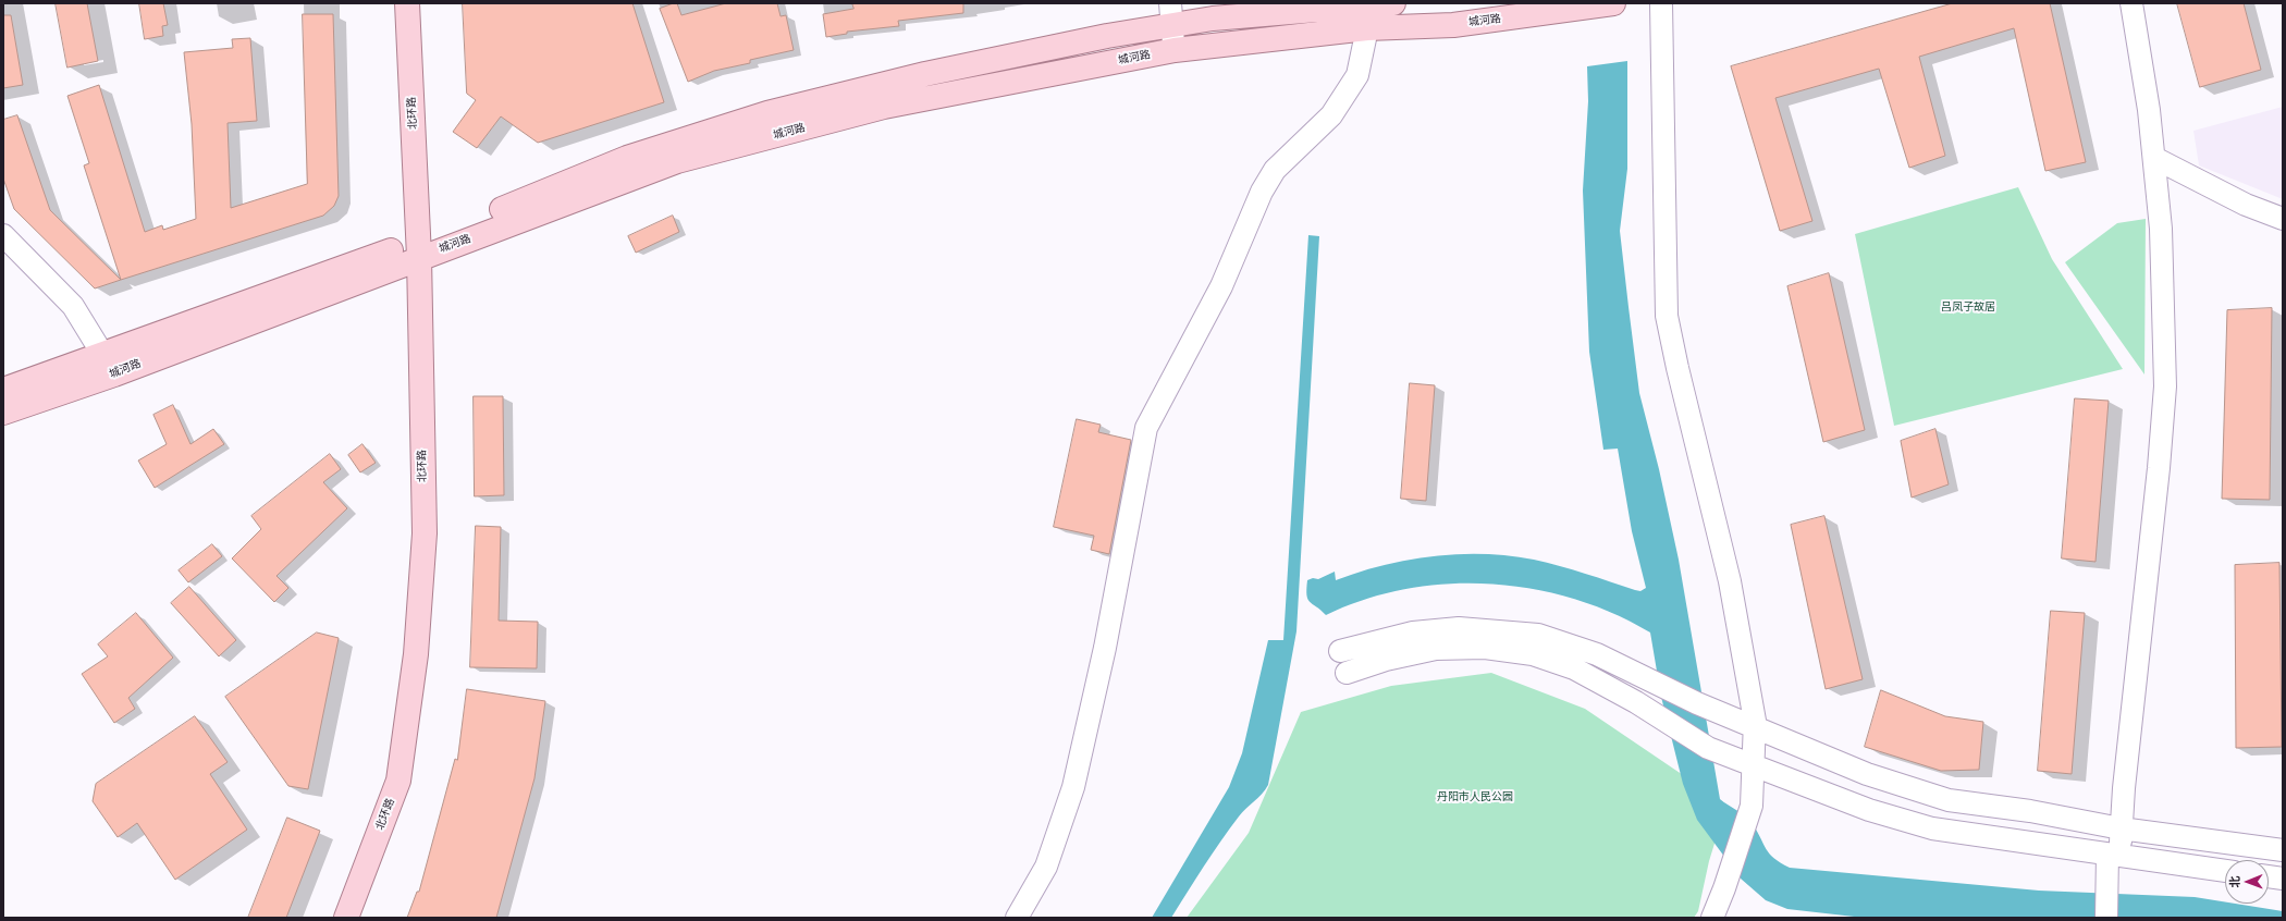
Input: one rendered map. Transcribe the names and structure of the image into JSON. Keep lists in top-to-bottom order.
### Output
{
  "streets": {
    "main road": ["城河路", "北环路"]
  },
  "crossings": [
    ["城河路", "北环路"]
  ],
  "parks": ["吕凤子故居", "丹阳市人民公园"],
  "north": "left"
}
